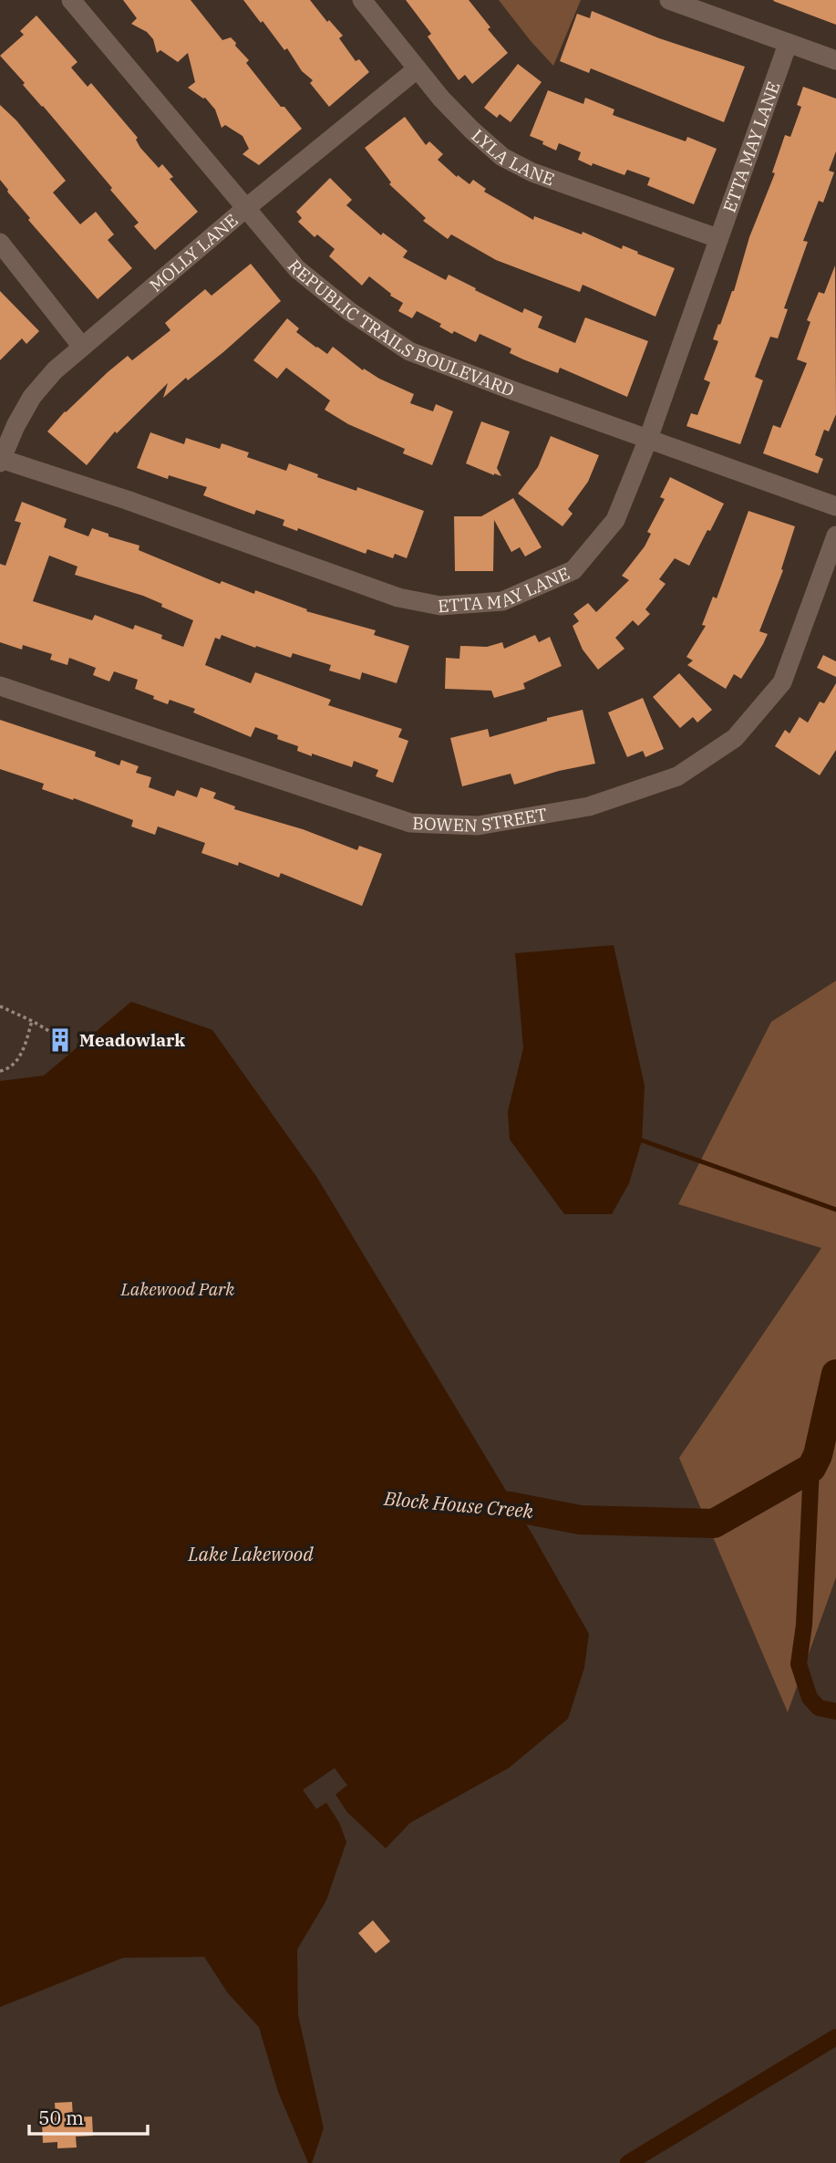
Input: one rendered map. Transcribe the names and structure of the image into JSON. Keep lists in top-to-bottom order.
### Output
{
  "streets": {
    "street": [
      "ETTA MAY LANE",
      "LYLA LANE",
      "MOLLY LANE",
      "REPUBLIC TRAILS BOULEVARD",
      "BOWEN STREET"
    ]
  },
  "crossings": [
    ["ETTA MAY LANE", "LYLA LANE"],
    ["ETTA MAY LANE", "MOLLY LANE"],
    ["ETTA MAY LANE", "REPUBLIC TRAILS BOULEVARD"],
    ["LYLA LANE", "MOLLY LANE"],
    ["MOLLY LANE", "REPUBLIC TRAILS BOULEVARD"]
  ],
  "water": ["Block House Creek", "Lake Lakewood"],
  "parks": ["Lakewood Park"],
  "places": {
    "building": ["Meadowlark"]
  },
  "scale_bar": "50 m"
}
